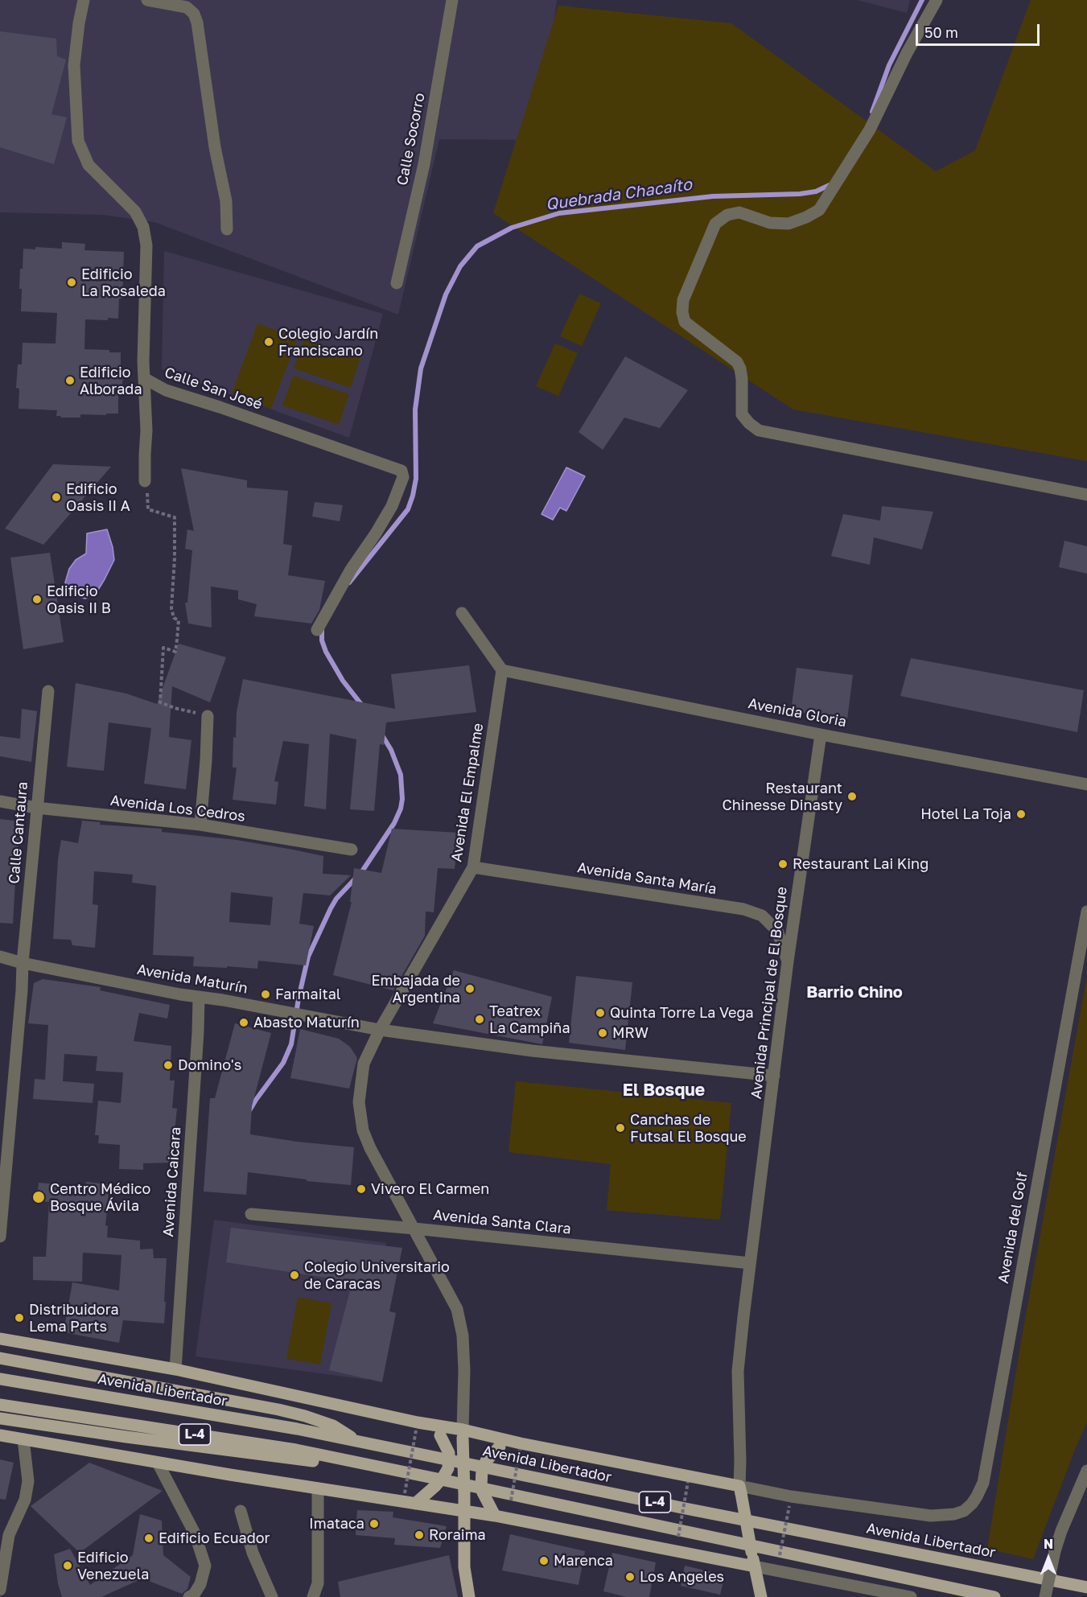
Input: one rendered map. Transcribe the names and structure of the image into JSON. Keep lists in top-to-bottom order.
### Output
{
  "streets": {
    "main road": ["Avenida Libertador", "L-4"],
    "street": [
      "Calle Socorro",
      "Calle San José",
      "Avenida Gloria",
      "Avenida El Empalme",
      "Avenida Los Cedros",
      "Calle Cantaura",
      "Avenida Santa María",
      "Avenida Maturín",
      "Avenida Principal de El Bosque",
      "Avenida Caicara",
      "Avenida Santa Clara",
      "Avenida del Golf"
    ]
  },
  "crossings": [
    ["Avenida Gloria", "Avenida El Empalme"],
    ["Avenida Gloria", "Avenida Principal de El Bosque"],
    ["Avenida El Empalme", "Avenida Santa María"],
    ["Avenida El Empalme", "Avenida Maturín"],
    ["Avenida El Empalme", "Avenida Santa Clara"],
    ["Avenida El Empalme", "Avenida Libertador"],
    ["Avenida Los Cedros", "Calle Cantaura"],
    ["Calle Cantaura", "Avenida Maturín"],
    ["Avenida Santa María", "Avenida Principal de El Bosque"],
    ["Avenida Maturín", "Avenida Principal de El Bosque"],
    ["Avenida Maturín", "Avenida Caicara"],
    ["Avenida Principal de El Bosque", "Avenida Santa Clara"],
    ["Avenida Principal de El Bosque", "Avenida Libertador"],
    ["Avenida Caicara", "Avenida Libertador"],
    ["Avenida del Golf", "Avenida Libertador"],
    ["Avenida Libertador", "L-4"]
  ],
  "districts": ["Barrio Chino", "El Bosque"],
  "water": ["Quebrada Chacaíto"],
  "places": [
    "Edificio La Rosaleda",
    "Colegio Jardín Franciscano",
    "Edificio Alborada",
    "Edificio Oasis II A",
    "Edificio Oasis II B",
    "Restaurant Chinesse Dinasty",
    "Hotel La Toja",
    "Restaurant Lai King",
    "Embajada de Argentina",
    "Farmaital",
    "Quinta Torre La Vega",
    "Teatrex La Campiña",
    "Abasto Maturín",
    "MRW",
    "Domino's",
    "Canchas de Futsal El Bosque",
    "Vivero El Carmen",
    "Centro Médico Bosque Ávila",
    "Colegio Universitario de Caracas",
    "Distribuidora Lema Parts",
    "Imataca",
    "Roraima",
    "Edificio Ecuador",
    "Marenca",
    "Edificio Venezuela",
    "Los Angeles"
  ],
  "scale_bar": "50 m",
  "north": "top"
}
